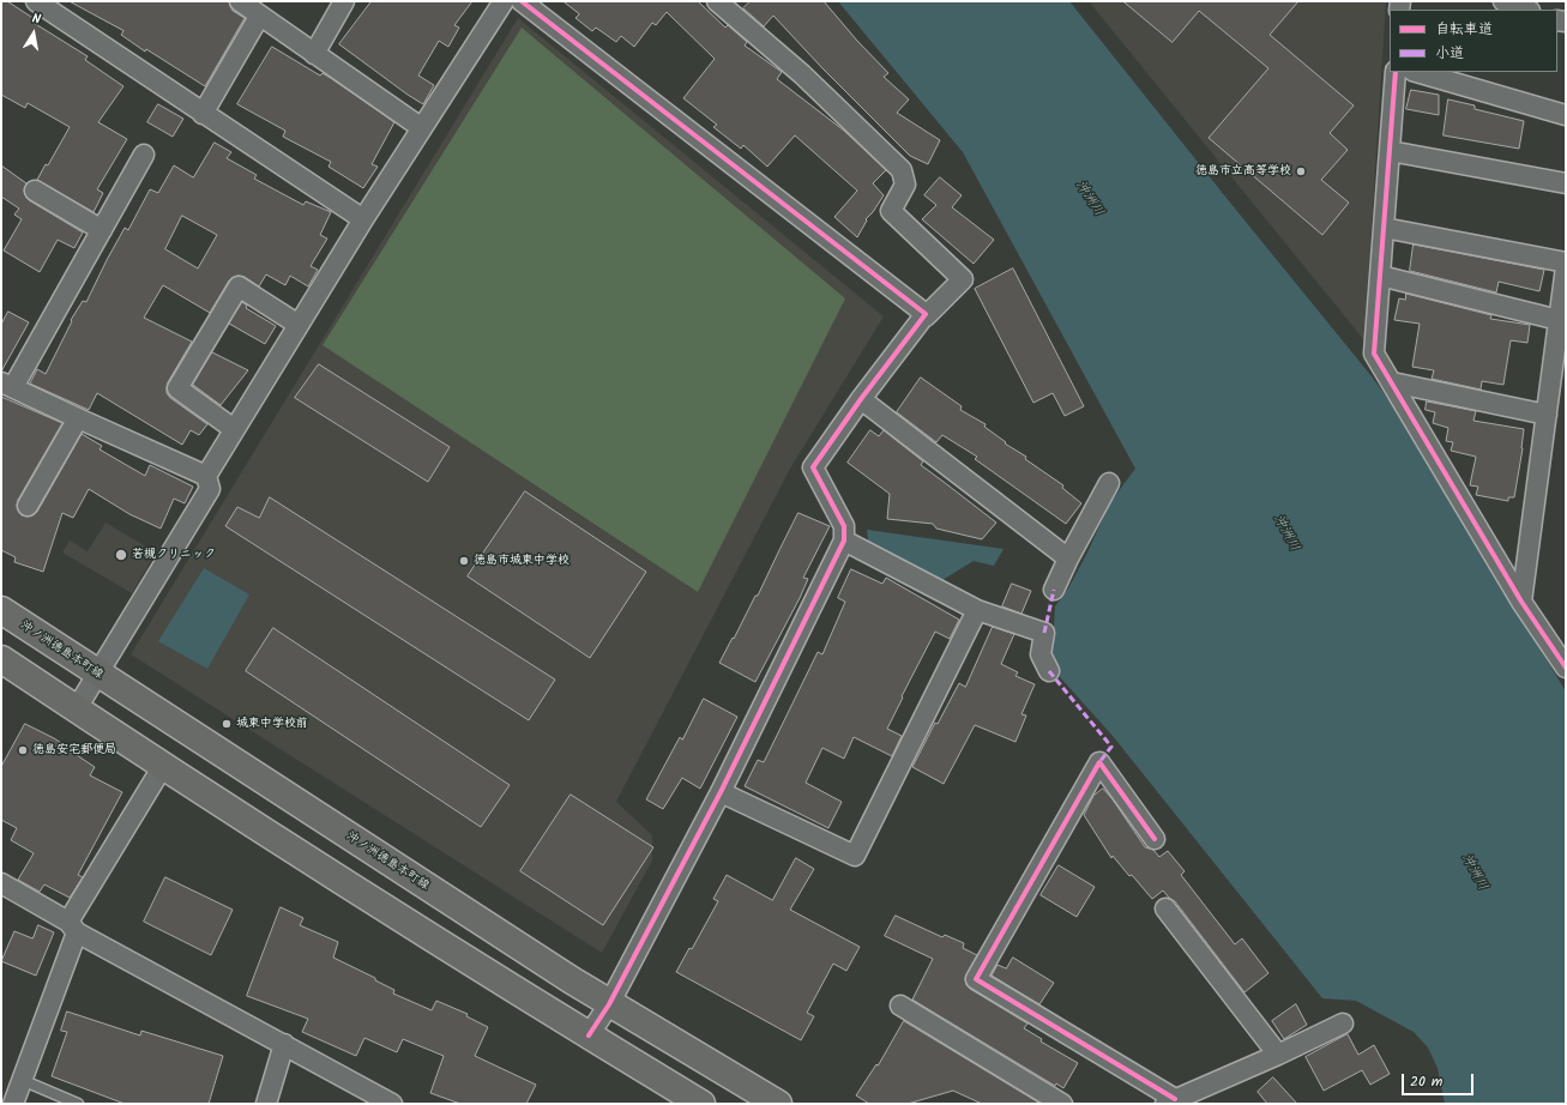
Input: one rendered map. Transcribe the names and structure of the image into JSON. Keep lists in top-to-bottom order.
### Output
{
  "streets": {
    "main road": ["沖ノ洲徳島本町線"]
  },
  "water": ["沖洲川"],
  "places": [
    "徳島市立高等学校",
    "若槻クリニック",
    "徳島市城東中学校",
    "城東中学校前",
    "徳島安宅郵便局"
  ],
  "legend": ["自転車道", "小道"],
  "scale_bar": "20 m",
  "north": "top"
}
